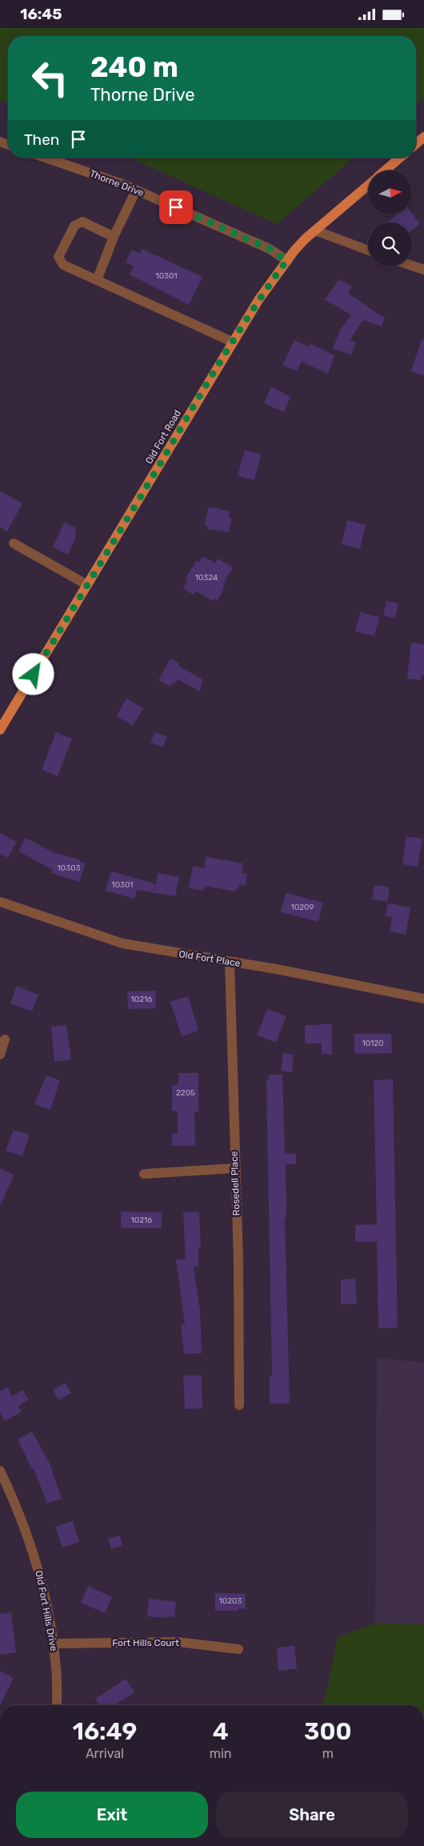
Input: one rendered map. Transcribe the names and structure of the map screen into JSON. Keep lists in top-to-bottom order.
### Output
{
  "streets": {
    "main road": ["Old Fort Road"],
    "street": [
      "Thorne Drive",
      "Old Fort Place",
      "Rosedell Place",
      "Old Fort Hills Drive",
      "Fort Hills Court"
    ]
  },
  "crossings": [
    ["Thorne Drive", "Old Fort Road"],
    ["Old Fort Place", "Rosedell Place"],
    ["Old Fort Hills Drive", "Fort Hills Court"]
  ],
  "house_numbers": [
    "10301",
    "10324",
    "10303",
    "10301",
    "10209",
    "10216",
    "10120",
    "2205",
    "10216",
    "10203"
  ],
  "north": "right",
  "page": {
    "status": "16:45",
    "turn": ["240 m", "Thorne Drive"],
    "then": "Then",
    "eta": [
      "16:49",
      "Arrival",
      "4",
      "min",
      "300",
      "m"
    ],
    "buttons": ["Exit", "Share"]
  }
}
